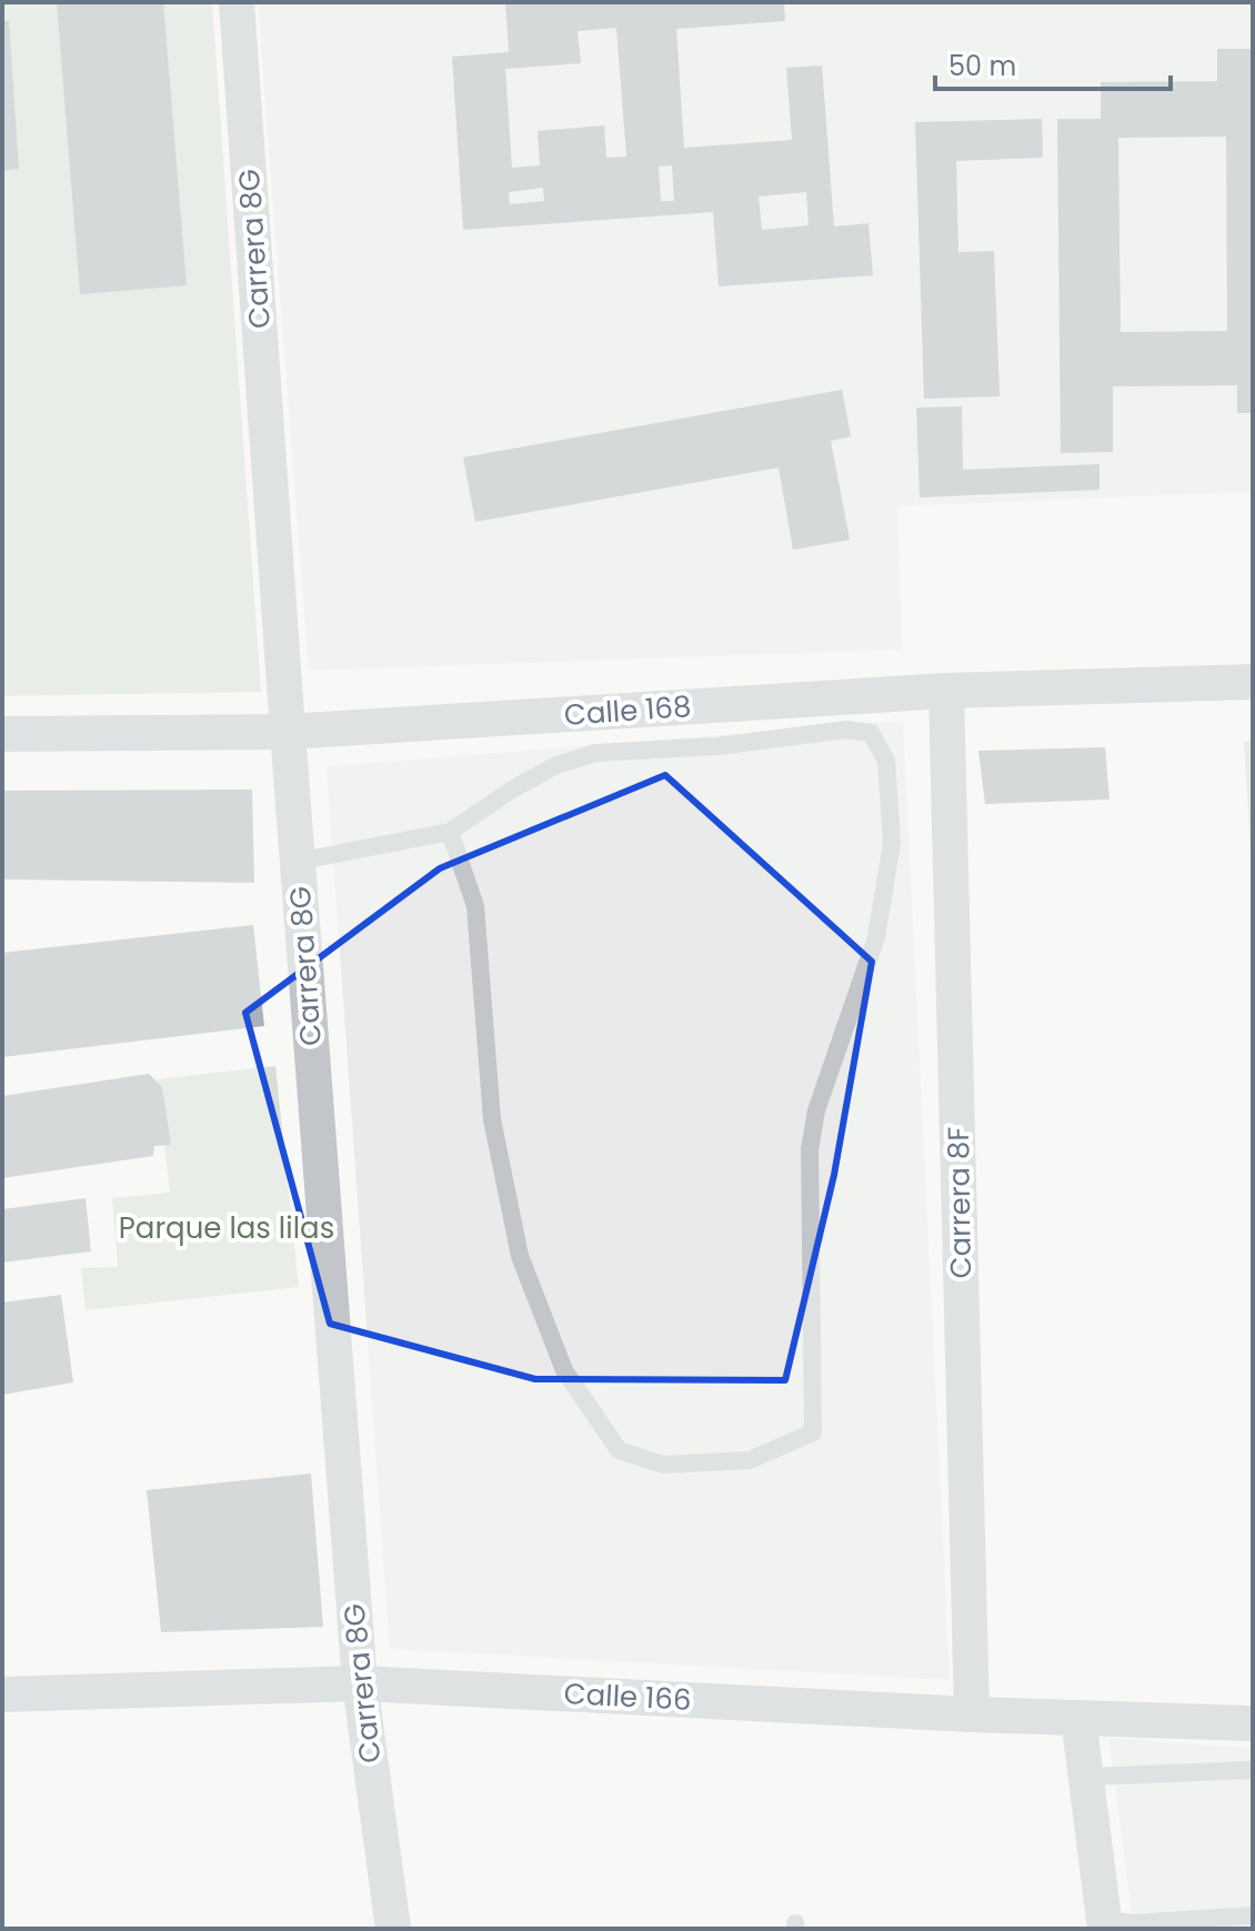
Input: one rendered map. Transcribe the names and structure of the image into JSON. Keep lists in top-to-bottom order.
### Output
{
  "streets": {
    "street": [
      "Carrera 8G",
      "Calle 168",
      "Carrera 8F",
      "Calle 166"
    ]
  },
  "crossings": [
    ["Carrera 8G", "Calle 168"],
    ["Carrera 8G", "Calle 166"],
    ["Calle 168", "Carrera 8F"],
    ["Carrera 8F", "Calle 166"]
  ],
  "parks": ["Parque las lilas"],
  "scale_bar": "50 m"
}
